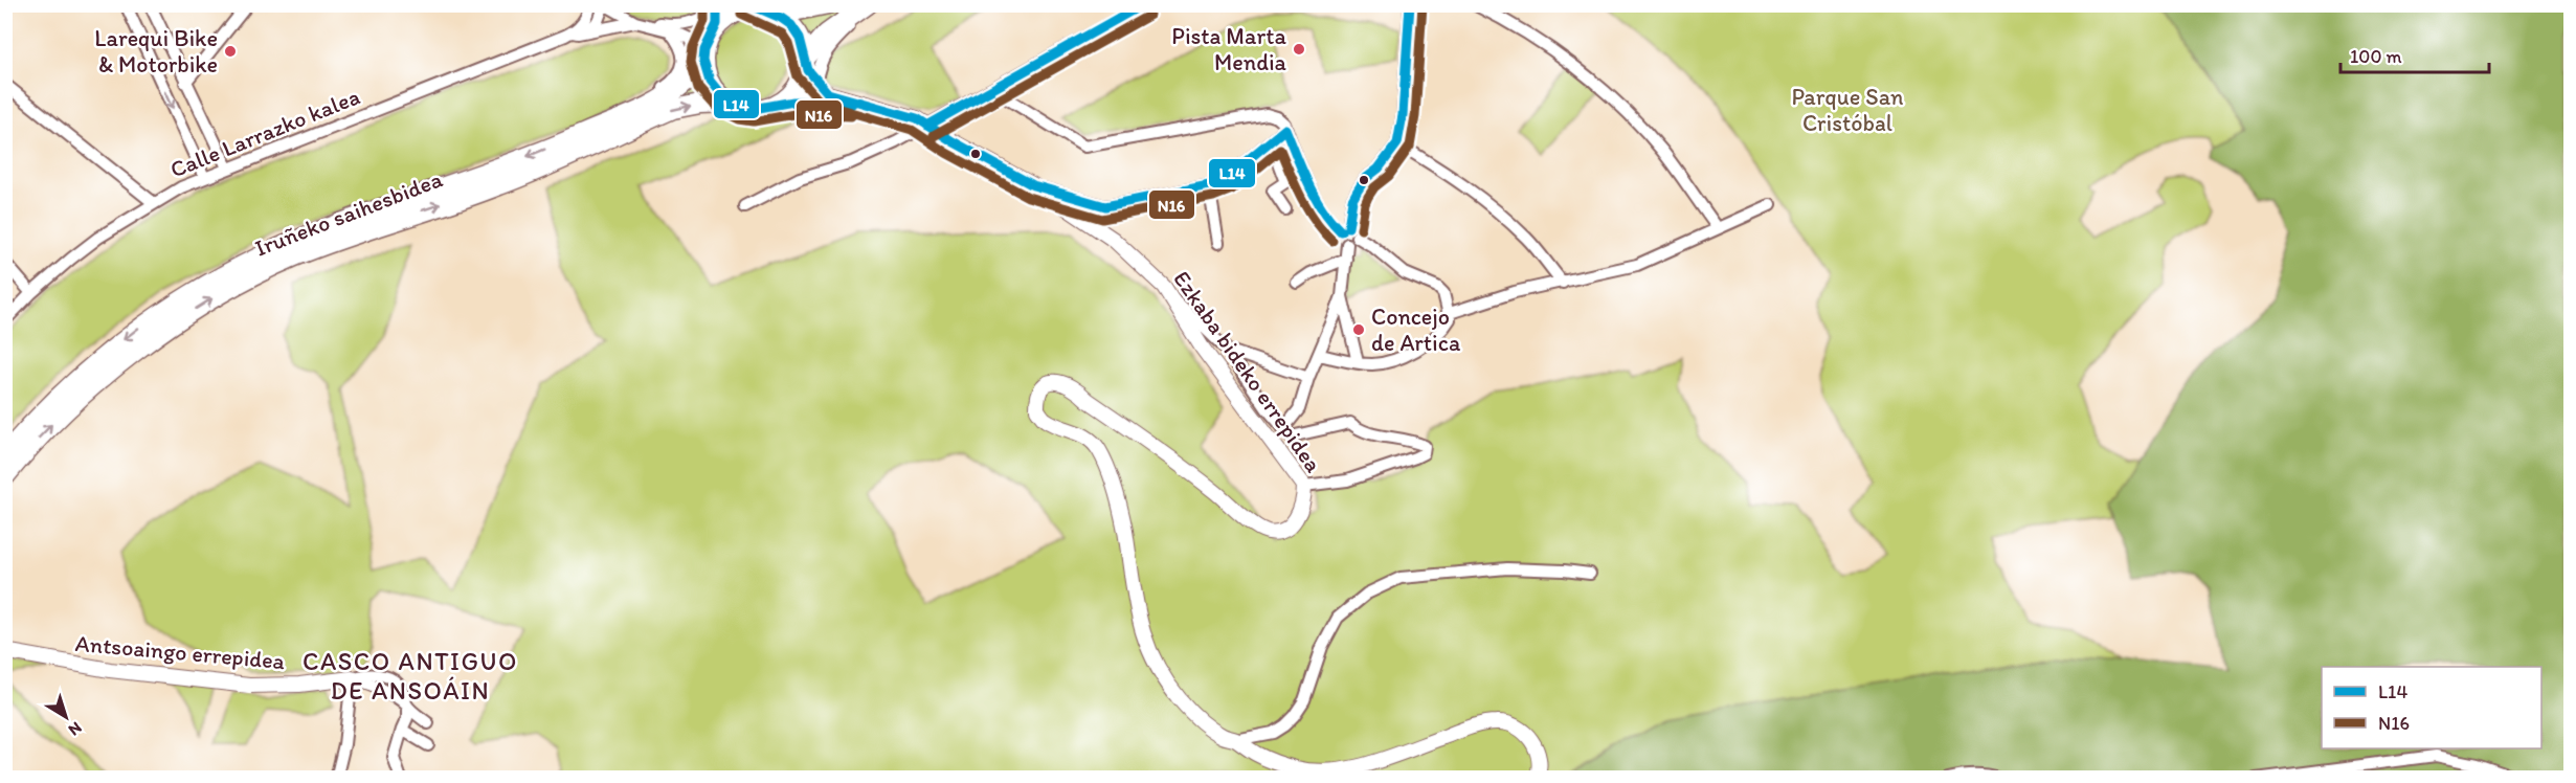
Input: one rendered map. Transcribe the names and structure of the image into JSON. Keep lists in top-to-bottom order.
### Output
{
  "streets": {
    "highway": ["Iruñeko saihesbidea"],
    "street": ["Calle Larrazko kalea", "Ezkaba bideko errepidea", "Antsoaingo errepidea"]
  },
  "districts": ["CASCO ANTIGUO DE ANSOÁIN"],
  "parks": ["Parque San Cristóbal"],
  "places": ["Pista Marta Mendia", "Larequi Bike & Motorbike", "Concejo de Artica"],
  "lines": ["transit line L14", "transit line N16"],
  "legend": ["L14", "N16"],
  "scale_bar": "100 m",
  "north": "bottom right"
}
